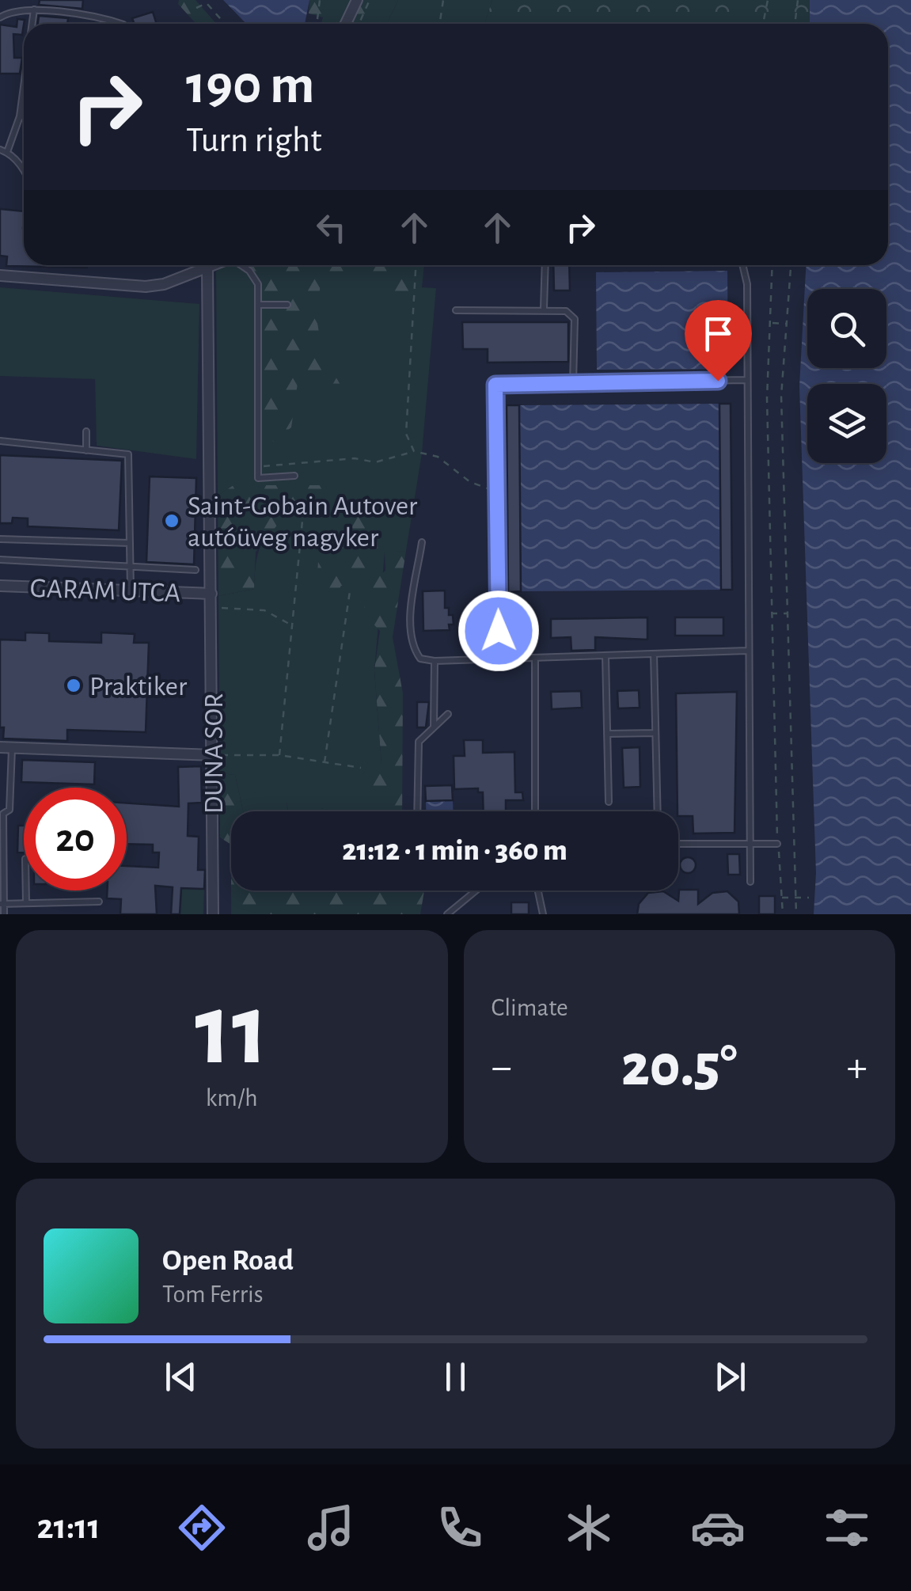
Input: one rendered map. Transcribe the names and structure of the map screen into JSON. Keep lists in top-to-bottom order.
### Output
{
  "streets": {
    "street": ["GARAM UTCA", "DUNA SOR"]
  },
  "crossings": [
    ["GARAM UTCA", "DUNA SOR"]
  ],
  "places": ["Saint-Gobain Autover autóüveg nagyker", "Praktiker"],
  "page": {
    "turn": ["190 m", "Turn right"],
    "limit": "20",
    "trip": "21:12 · 1 min · 360 m",
    "tile": [
      ["11", "km/h"],
      "Climate"
    ],
    "heat": ["−", "20.5°", "+"],
    "song": ["Open Road", "Tom Ferris"],
    "tabs": "21:11"
  }
}
